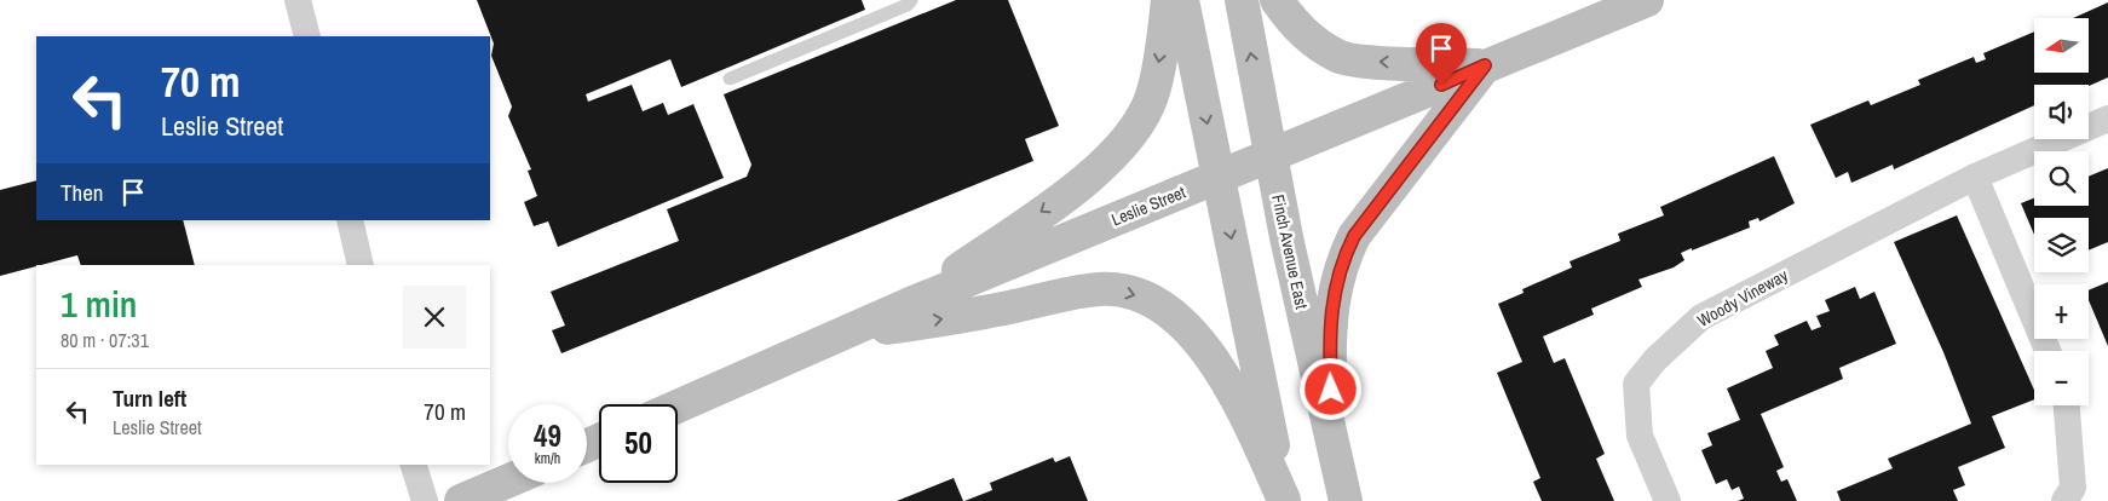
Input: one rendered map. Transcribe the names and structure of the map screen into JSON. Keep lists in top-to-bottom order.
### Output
{
  "streets": {
    "main road": ["Leslie Street", "Finch Avenue East"],
    "street": ["Woody Vineway"]
  },
  "crossings": [
    ["Leslie Street", "Finch Avenue East"]
  ],
  "north": "left",
  "page": {
    "map_buttons": ["+", "−"],
    "turn": ["70 m", "Leslie Street"],
    "then": "Then",
    "heading": ["1 min", "80 m · 07:31"],
    "list": [
      {
        "name": "Turn left",
        "note": "Leslie Street",
        "value": "70 m"
      }
    ],
    "speed": "49 km/h",
    "limit": "50"
  }
}
